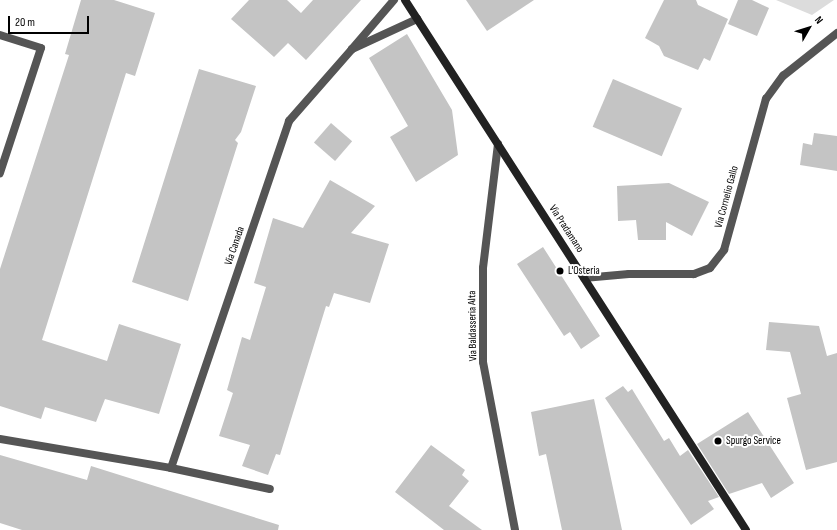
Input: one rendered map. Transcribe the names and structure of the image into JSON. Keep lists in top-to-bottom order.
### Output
{
  "streets": {
    "street": [
      "Via Cornelio Gallo",
      "Via Pradamano",
      "Via Canada",
      "Via Baldasseria Alta"
    ]
  },
  "crossings": [
    ["Via Cornelio Gallo", "Via Pradamano"],
    ["Via Pradamano", "Via Canada"],
    ["Via Pradamano", "Via Baldasseria Alta"]
  ],
  "places": ["L'Osteria", "Spurgo Service"],
  "scale_bar": "20 m",
  "north": "top right"
}
